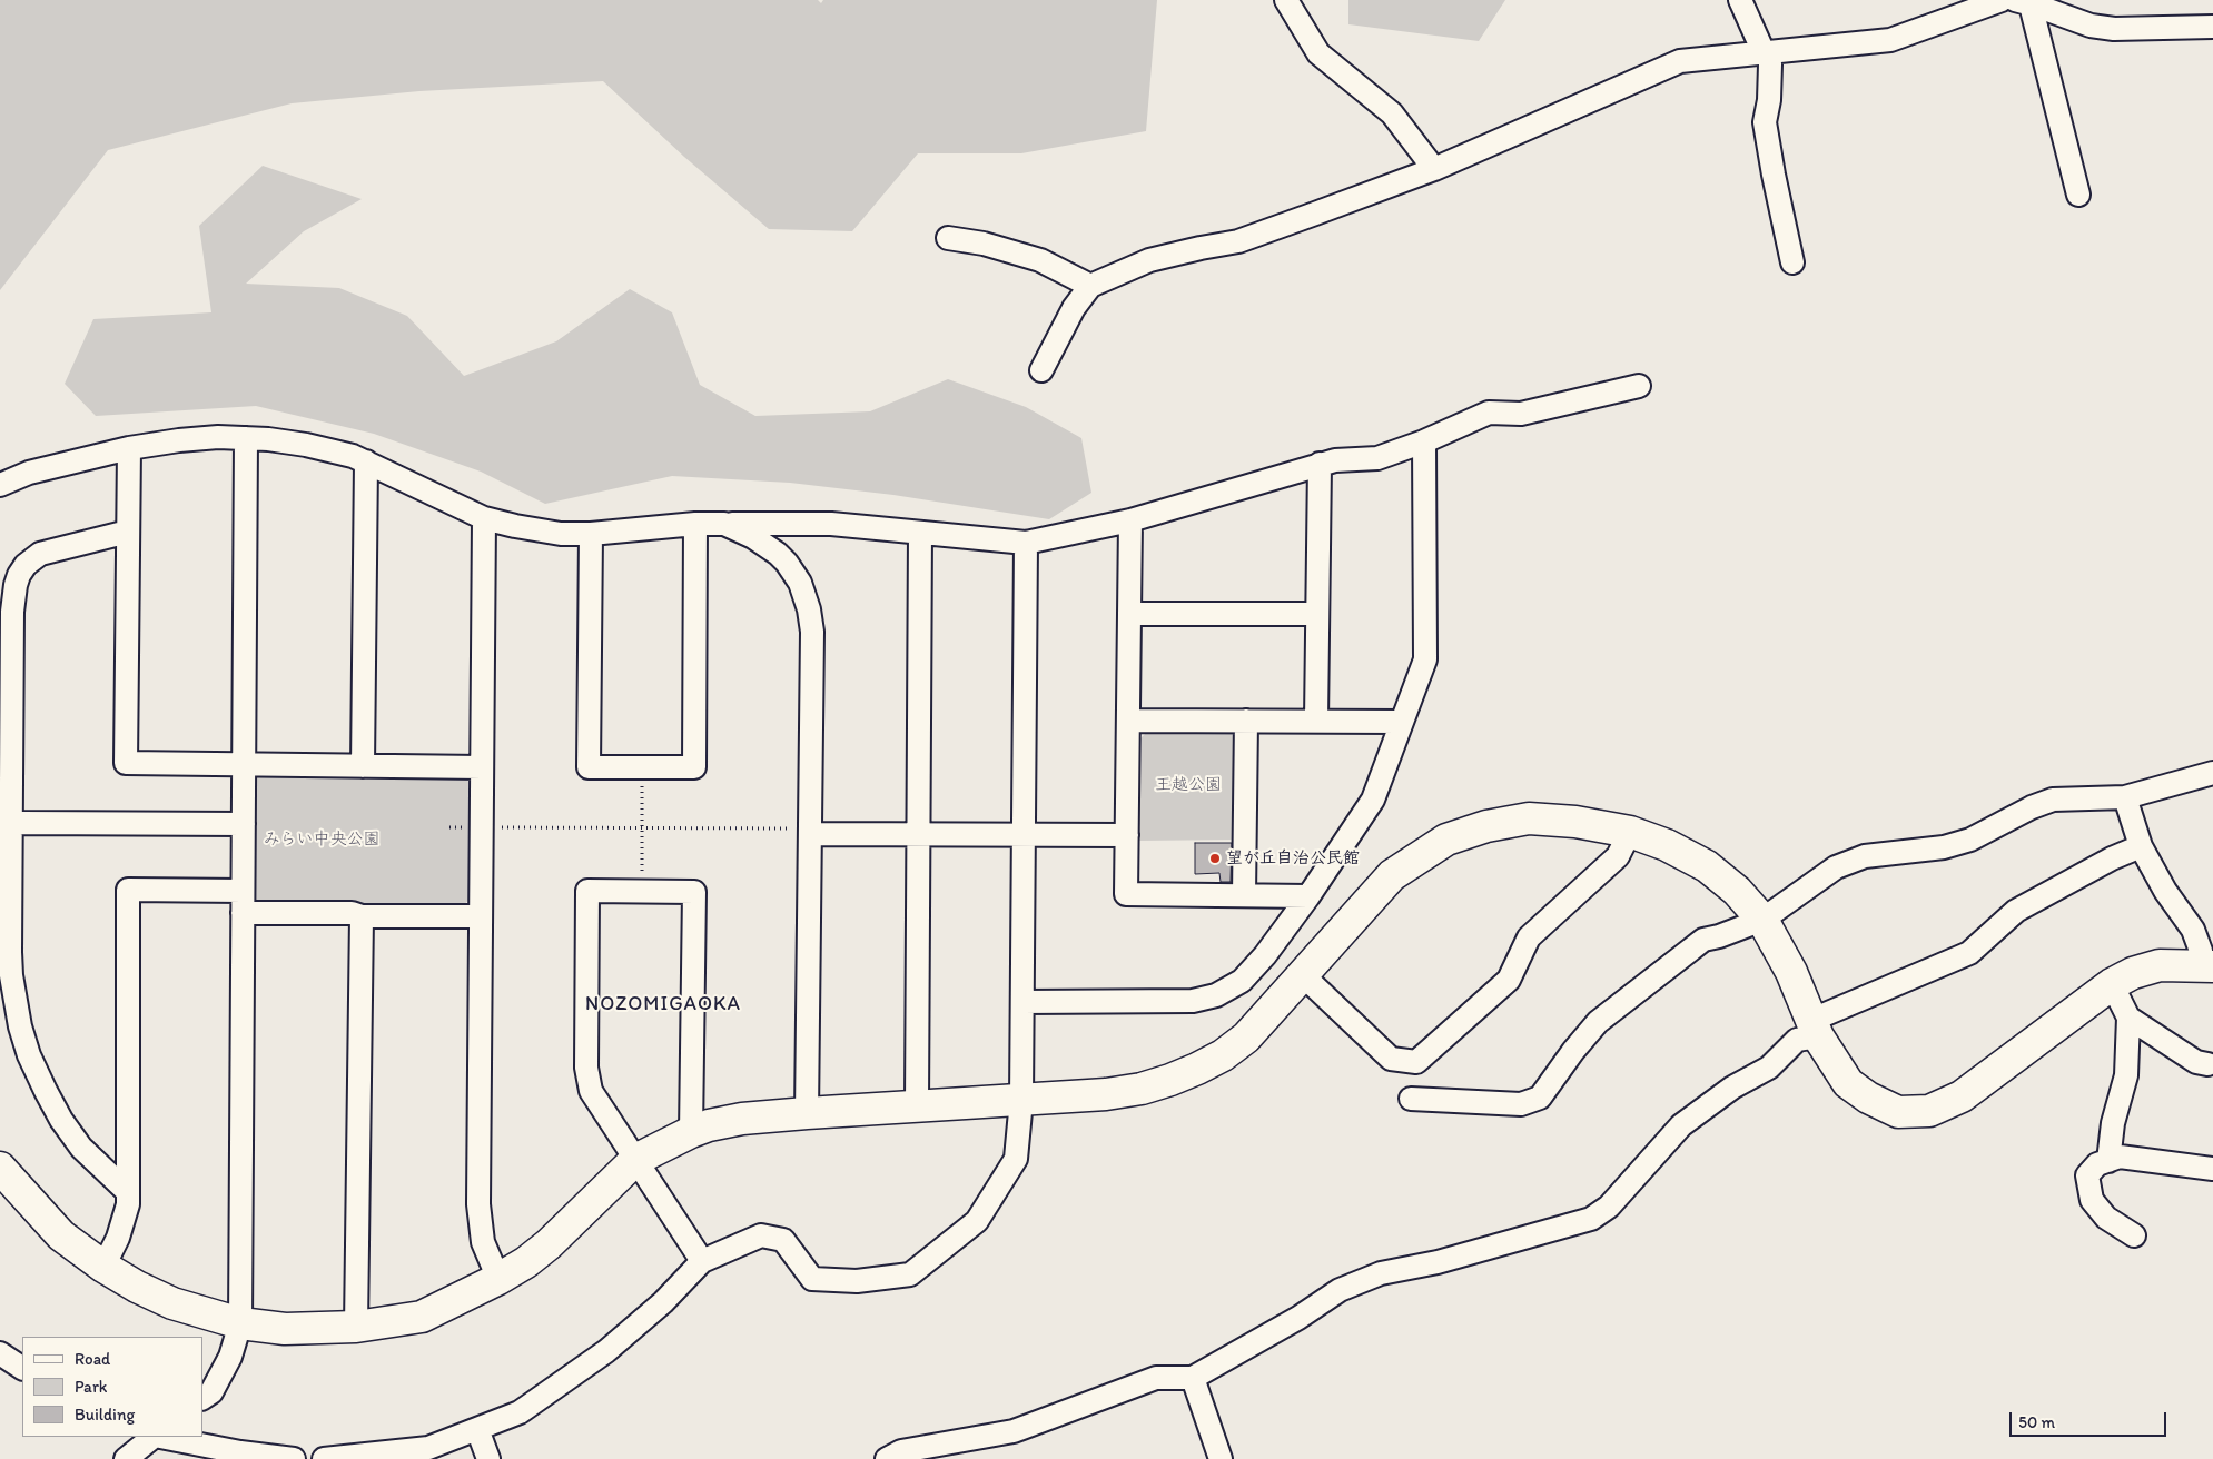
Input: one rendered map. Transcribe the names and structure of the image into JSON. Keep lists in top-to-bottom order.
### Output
{
  "districts": ["NOZOMIGAOKA"],
  "parks": ["王越公園", "みらい中央公園"],
  "places": ["望が丘自治公民館"],
  "legend": ["Road", "Park", "Building"],
  "scale_bar": "50 m"
}
